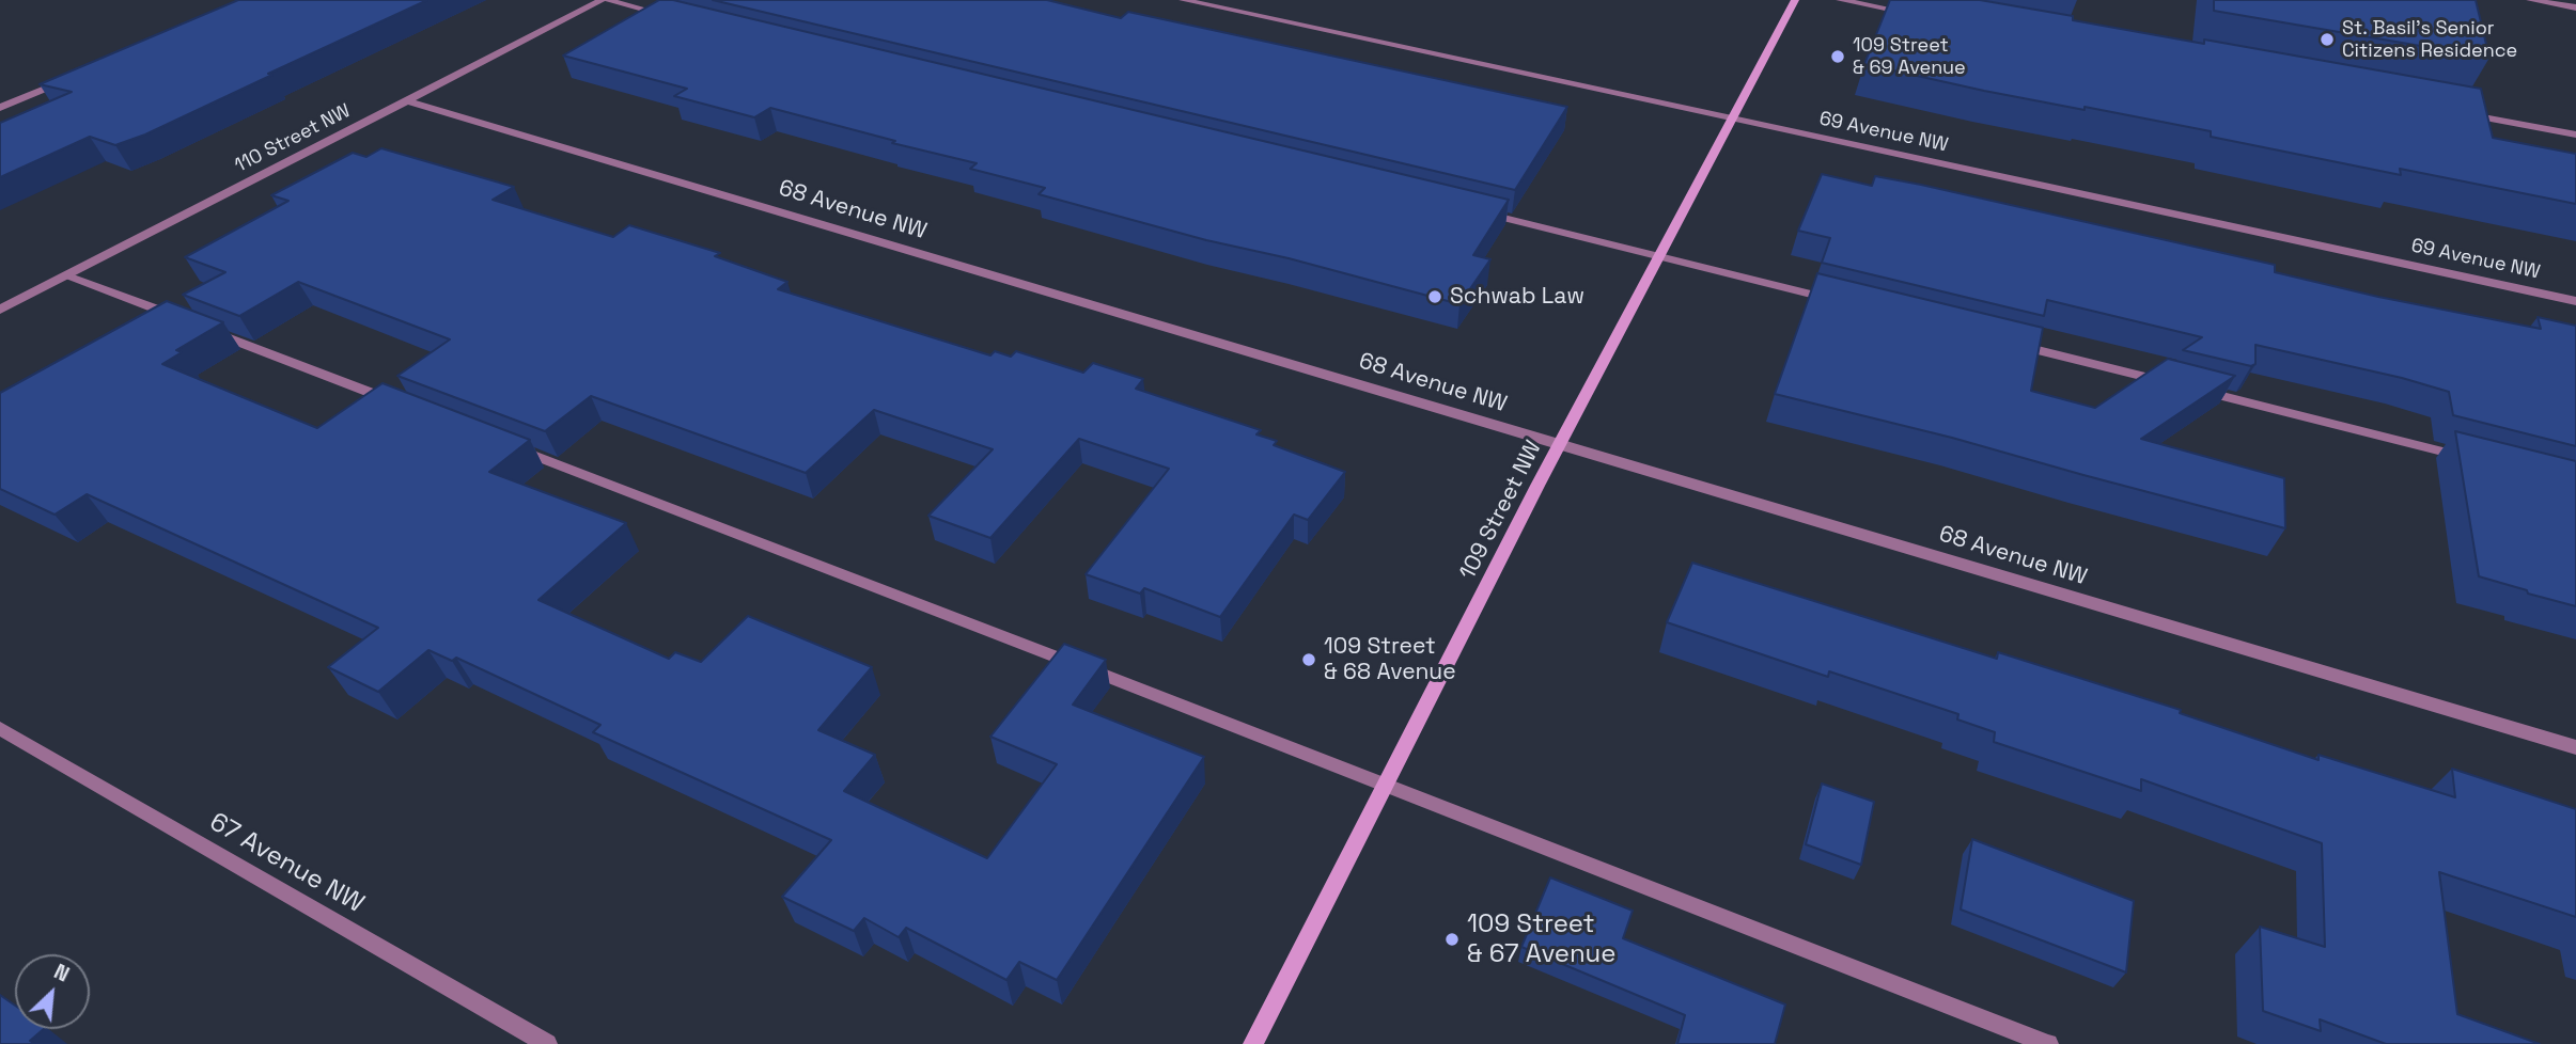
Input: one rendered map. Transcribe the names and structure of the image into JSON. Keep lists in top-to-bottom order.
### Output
{
  "streets": {
    "main road": ["109 Street NW"],
    "street": [
      "69 Avenue NW",
      "110 Street NW",
      "68 Avenue NW",
      "67 Avenue NW"
    ]
  },
  "crossings": [
    ["69 Avenue NW", "109 Street NW"],
    ["110 Street NW", "68 Avenue NW"],
    ["68 Avenue NW", "109 Street NW"]
  ],
  "places": [
    "St. Basil's Senior Citizens Residence",
    "109 Street & 69 Avenue",
    "Schwab Law",
    "109 Street & 68 Avenue",
    "109 Street & 67 Avenue"
  ],
  "north": "top right"
}
